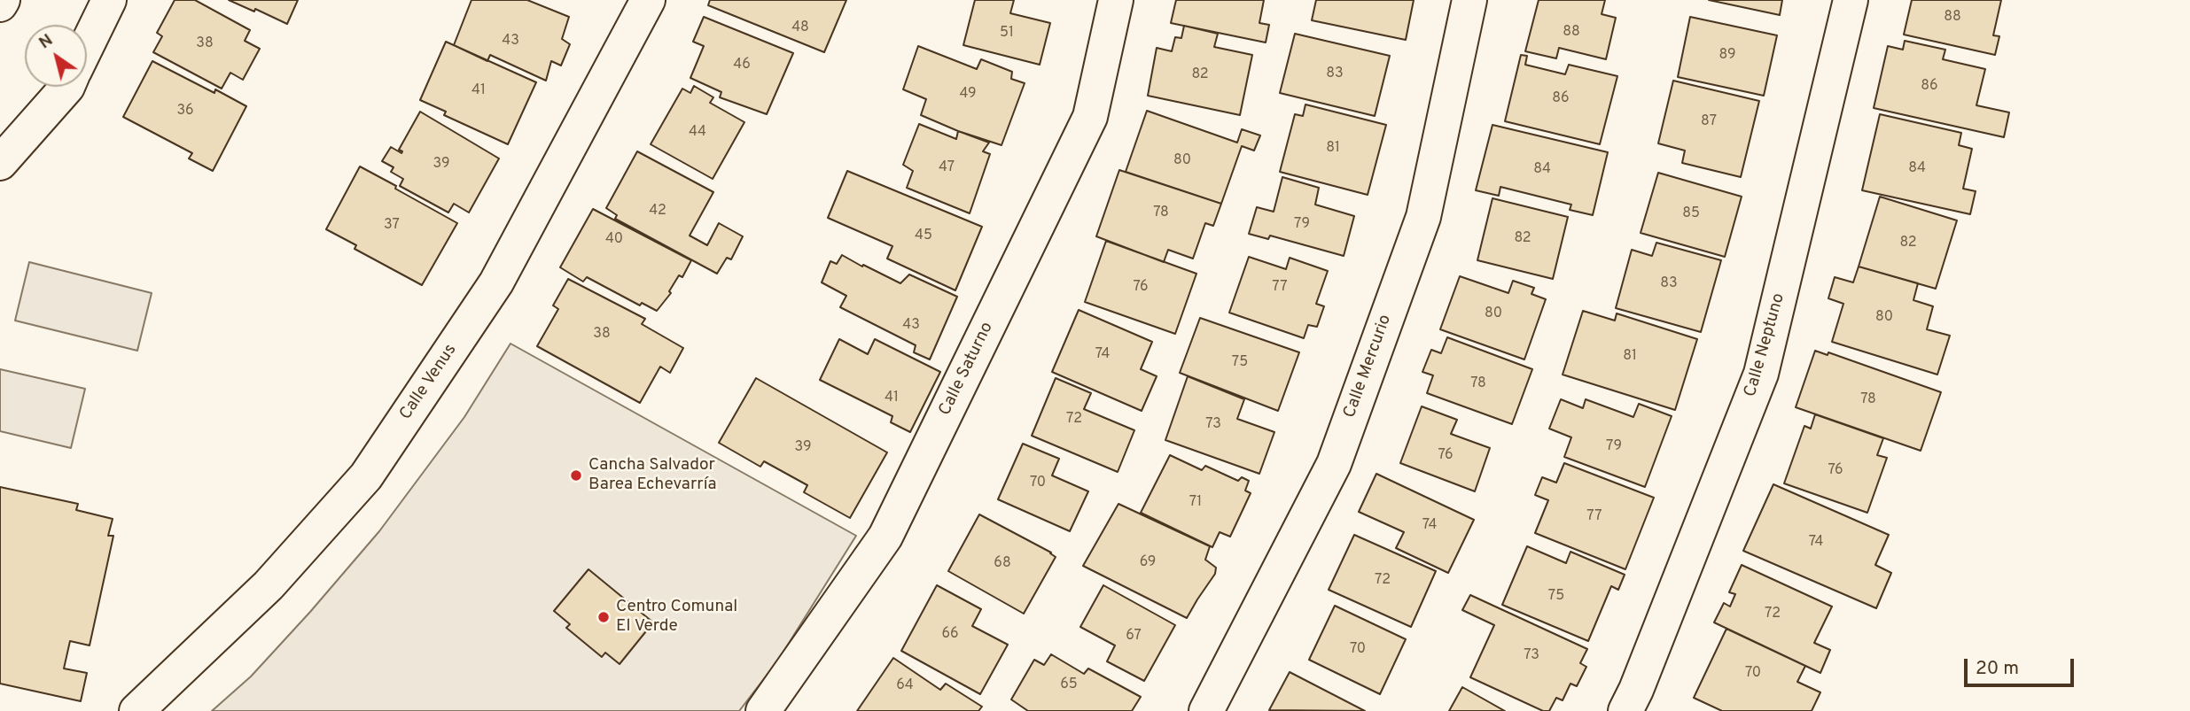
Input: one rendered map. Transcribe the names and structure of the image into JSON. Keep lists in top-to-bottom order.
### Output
{
  "streets": {
    "street": [
      "Calle Neptuno",
      "Calle Mercurio",
      "Calle Saturno",
      "Calle Venus"
    ]
  },
  "places": ["Cancha Salvador Barea Echevarría", "Centro Comunal El Verde"],
  "house_numbers": [
    "88",
    "48",
    "88",
    "51",
    "43",
    "38",
    "89",
    "46",
    "83",
    "82",
    "86",
    "41",
    "49",
    "86",
    "36",
    "87",
    "44",
    "81",
    "80",
    "39",
    "47",
    "84",
    "84",
    "42",
    "78",
    "85",
    "79",
    "37",
    "45",
    "82",
    "40",
    "82",
    "83",
    "76",
    "77",
    "80",
    "80",
    "43",
    "38",
    "74",
    "81",
    "75",
    "78",
    "41",
    "78",
    "72",
    "73",
    "79",
    "39",
    "76",
    "76",
    "70",
    "71",
    "77",
    "74",
    "74",
    "69",
    "68",
    "72",
    "75",
    "72",
    "66",
    "67",
    "70",
    "73",
    "70",
    "65",
    "64"
  ],
  "scale_bar": "20 m",
  "north": "top left"
}
